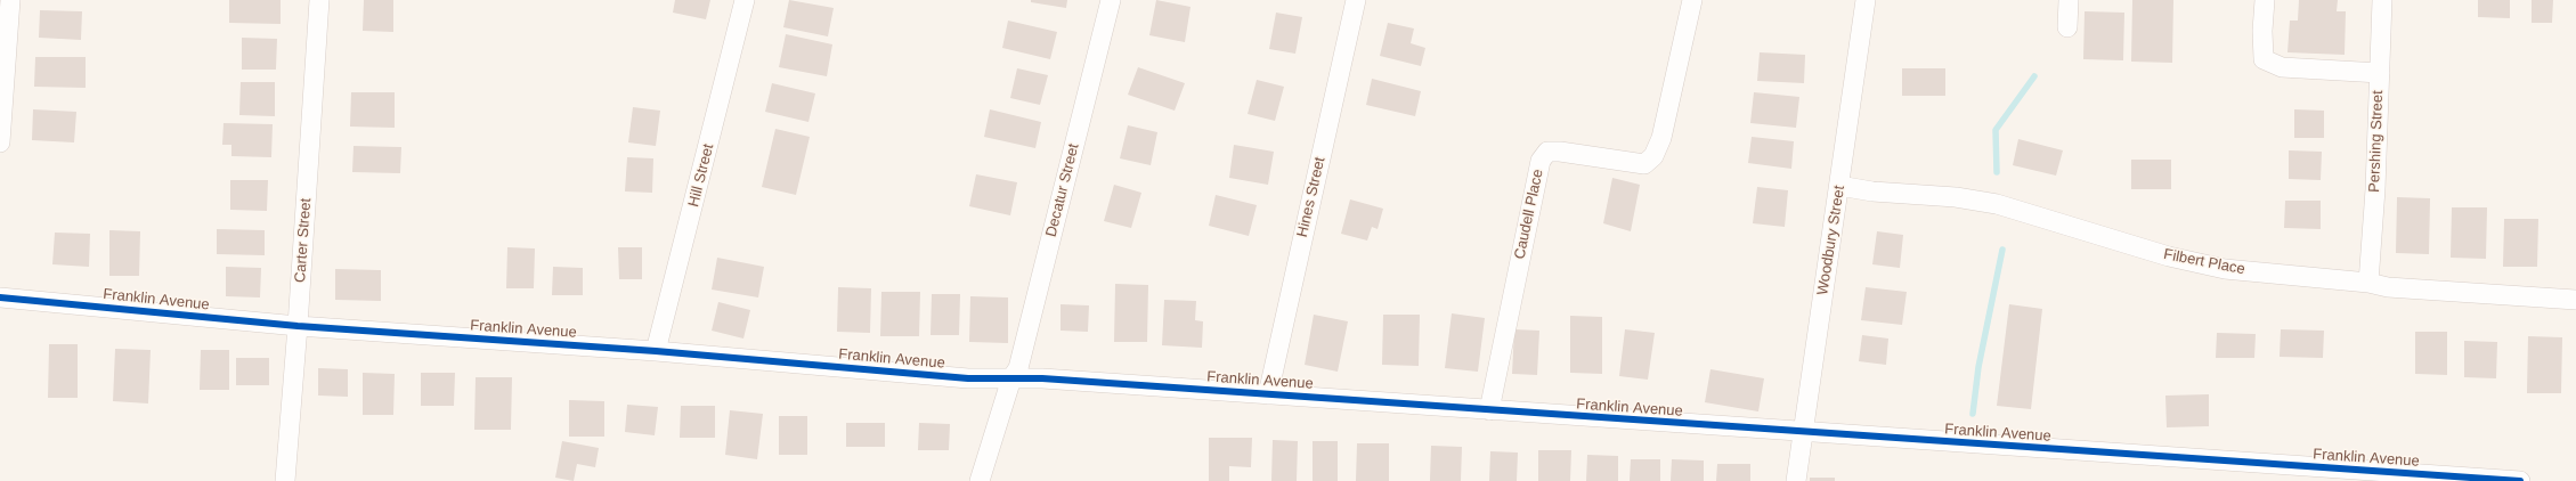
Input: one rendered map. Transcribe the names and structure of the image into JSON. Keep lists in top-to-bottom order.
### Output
{
  "streets": {
    "street": [
      "Pershing Street",
      "Hill Street",
      "Decatur Street",
      "Hines Street",
      "Caudell Place",
      "Carter Street",
      "Woodbury Street",
      "Filbert Place",
      "Franklin Avenue"
    ]
  },
  "crossings": [
    ["Pershing Street", "Filbert Place"],
    ["Hill Street", "Franklin Avenue"],
    ["Decatur Street", "Franklin Avenue"],
    ["Hines Street", "Franklin Avenue"],
    ["Caudell Place", "Franklin Avenue"],
    ["Carter Street", "Franklin Avenue"],
    ["Woodbury Street", "Filbert Place"],
    ["Woodbury Street", "Franklin Avenue"]
  ]
}
